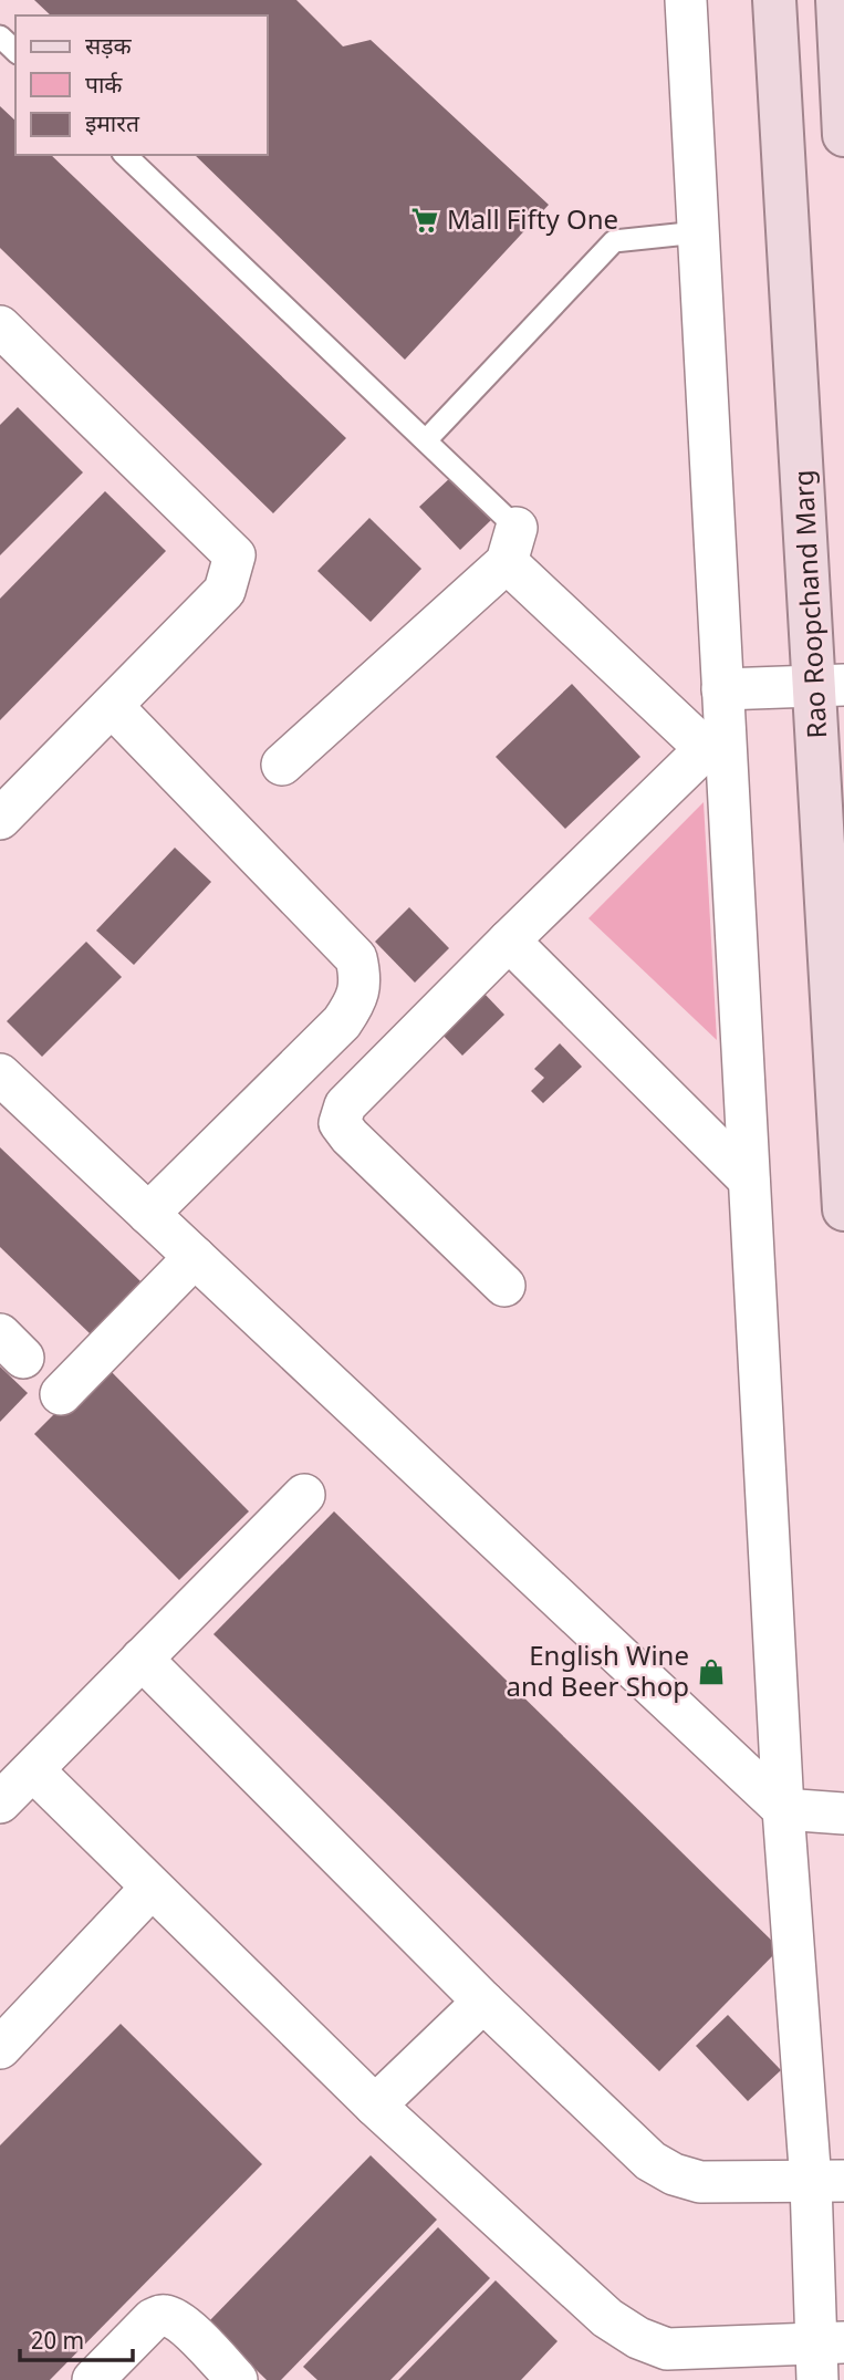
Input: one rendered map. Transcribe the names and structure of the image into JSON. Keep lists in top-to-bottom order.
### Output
{
  "streets": {
    "main road": ["Rao Roopchand Marg"]
  },
  "places": {
    "supermarket": ["Mall Fifty One"],
    "shop": ["English Wine and Beer Shop"]
  },
  "legend": ["सड़क", "पार्क", "इमारत"],
  "scale_bar": "20 m"
}
